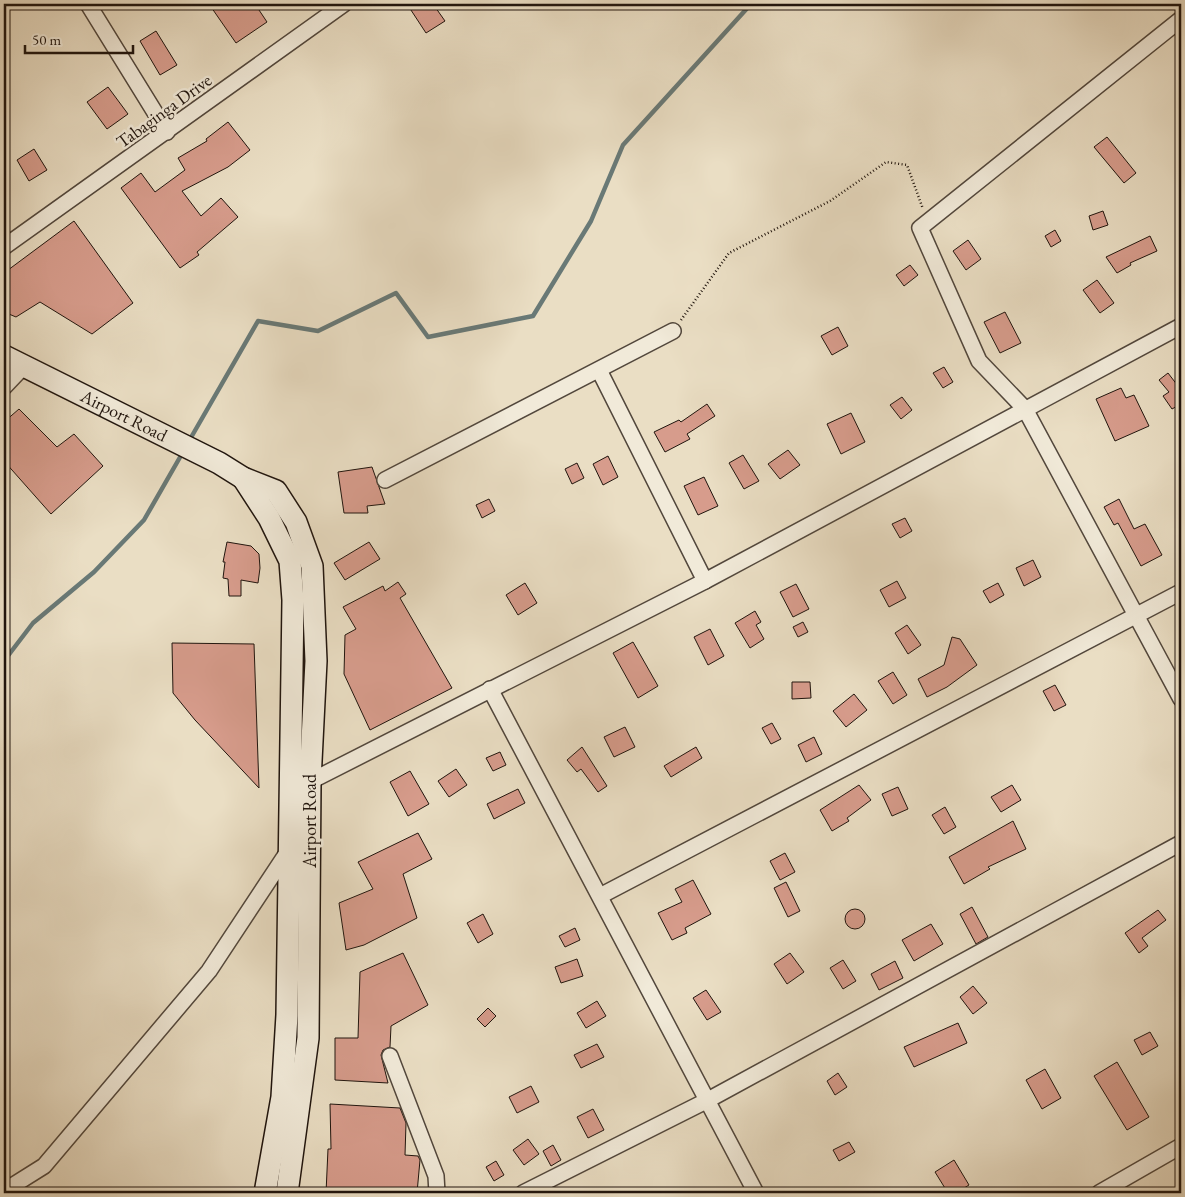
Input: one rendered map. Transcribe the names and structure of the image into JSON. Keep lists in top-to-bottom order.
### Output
{
  "streets": {
    "street": ["Tabaginga Drive", "Airport Road"]
  },
  "scale_bar": "50 m"
}
